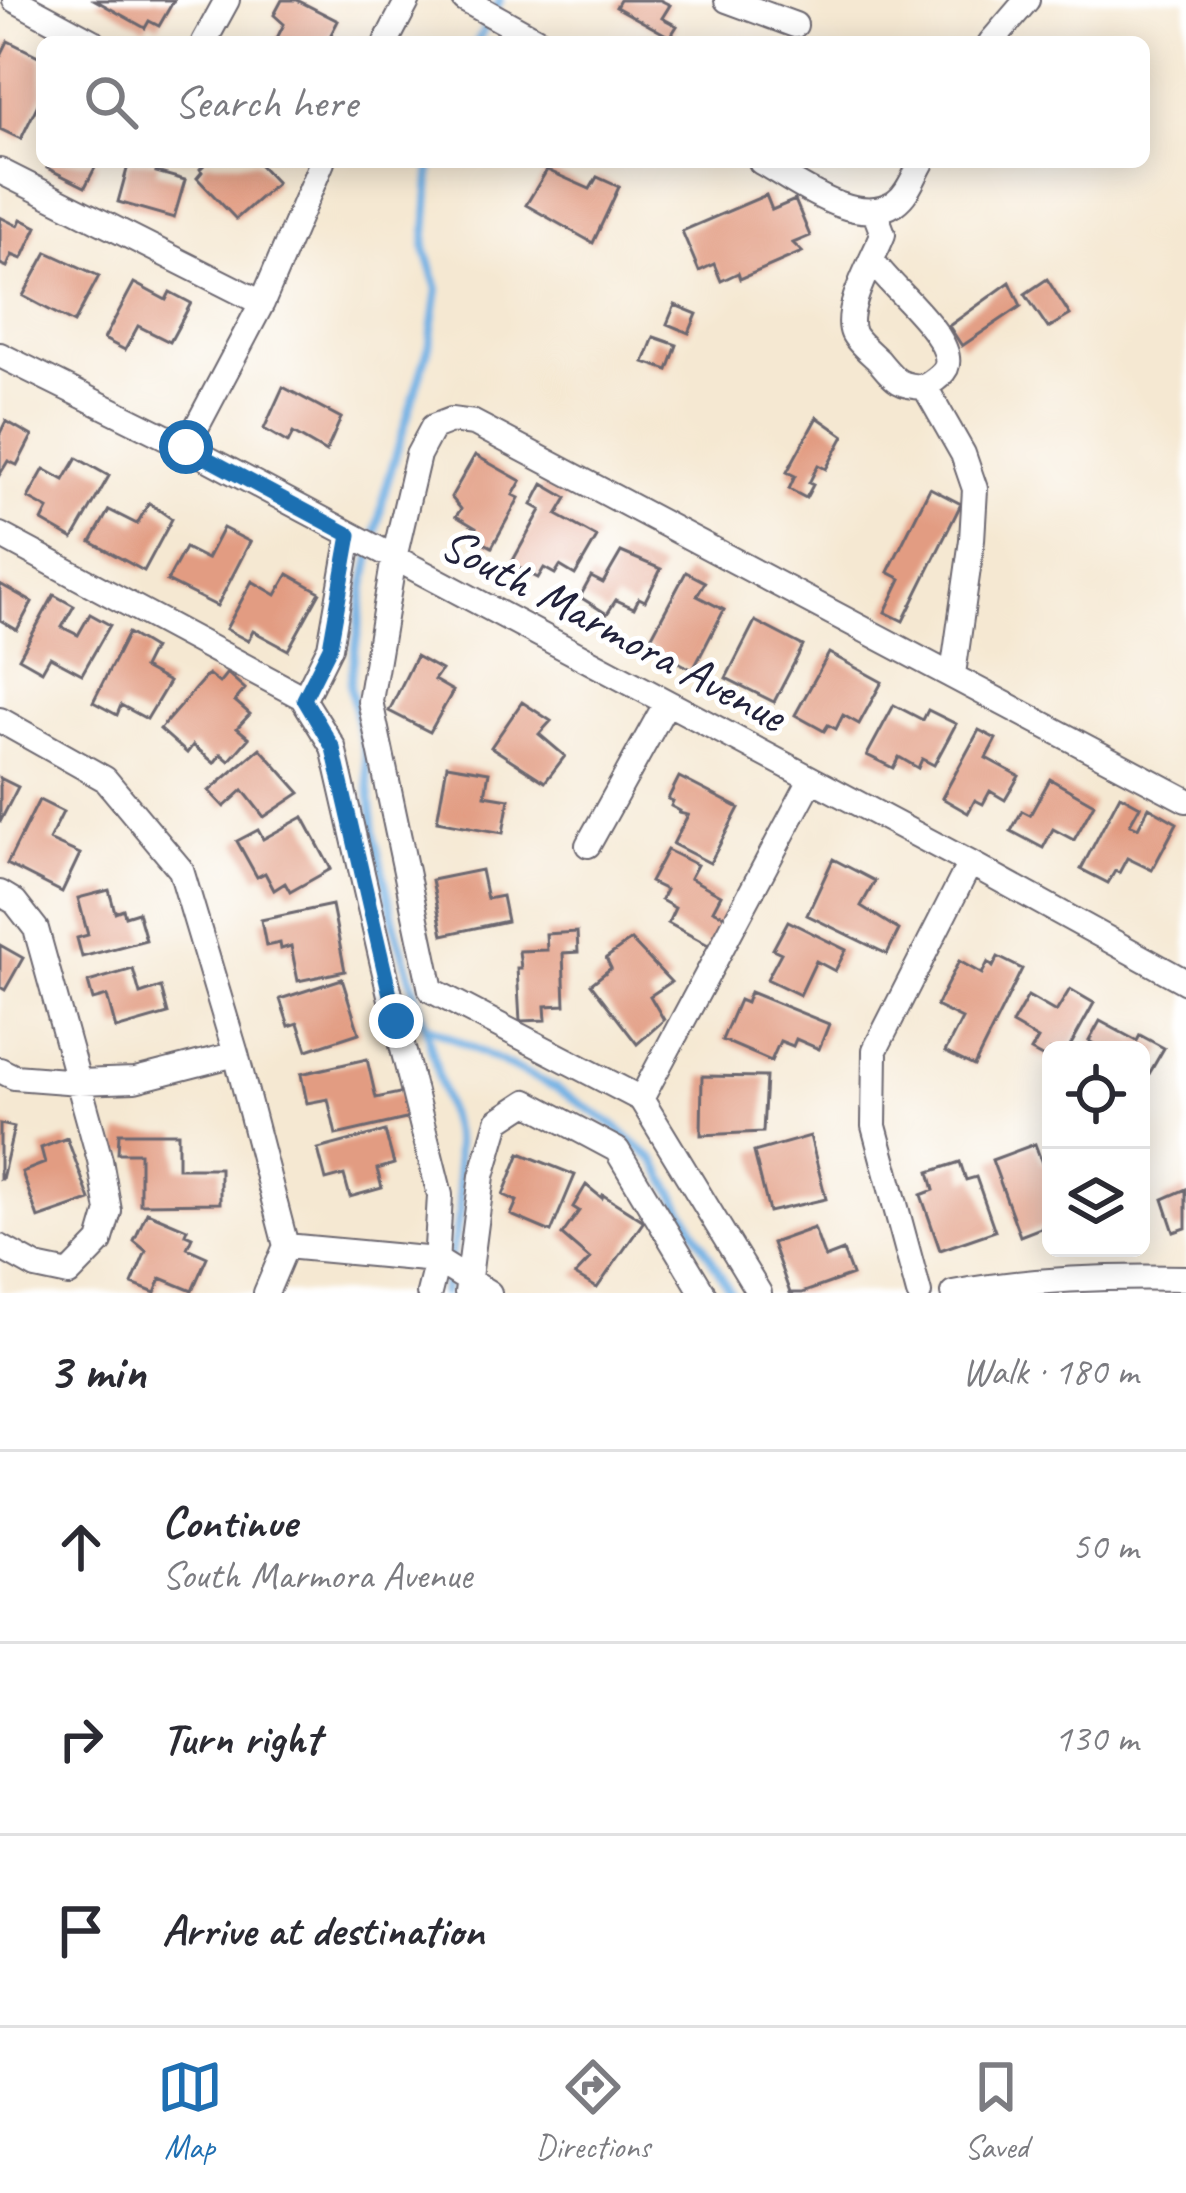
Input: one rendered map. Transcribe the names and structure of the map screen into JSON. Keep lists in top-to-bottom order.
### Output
{
  "streets": {
    "street": ["South Marmora Avenue"]
  },
  "page": {
    "search": "Search here",
    "heading": ["3 min", "Walk · 180 m"],
    "list": [
      ["Continue", "South Marmora Avenue", "50 m"],
      ["Turn right", "130 m"],
      "Arrive at destination"
    ],
    "nav": ["Map", "Directions", "Saved"]
  }
}
